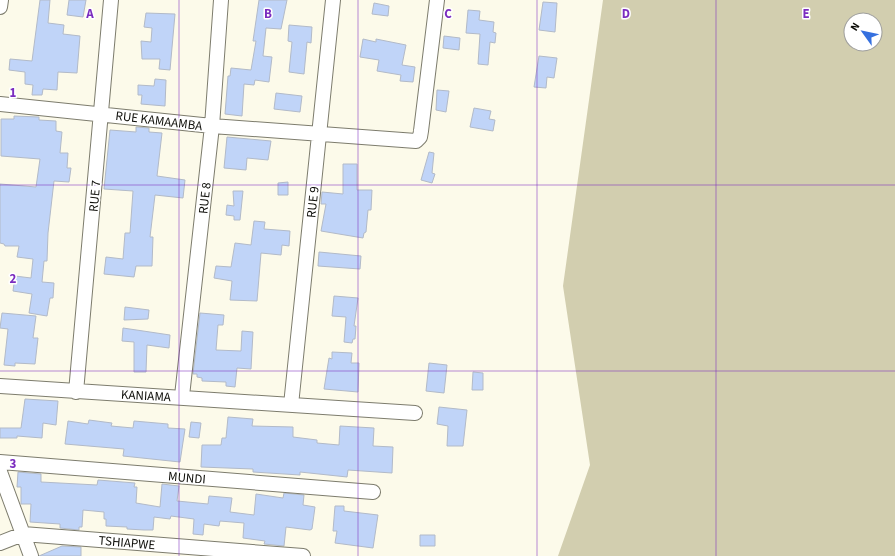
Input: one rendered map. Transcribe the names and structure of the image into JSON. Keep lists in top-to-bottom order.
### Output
{
  "streets": {
    "street": [
      "RUE KAMAAMBA",
      "RUE 7",
      "RUE 8",
      "RUE 9",
      "KANIAMA",
      "MUNDI",
      "TSHIAPWE"
    ]
  },
  "crossings": [
    ["RUE KAMAAMBA", "RUE 7"],
    ["RUE KAMAAMBA", "RUE 8"],
    ["RUE KAMAAMBA", "RUE 9"],
    ["RUE 7", "KANIAMA"],
    ["RUE 8", "KANIAMA"],
    ["RUE 9", "KANIAMA"]
  ],
  "north": "top left",
  "grid": {
    "columns": [
      "A",
      "B",
      "C",
      "D",
      "E"
    ],
    "rows": ["1", "2", "3"]
  }
}
